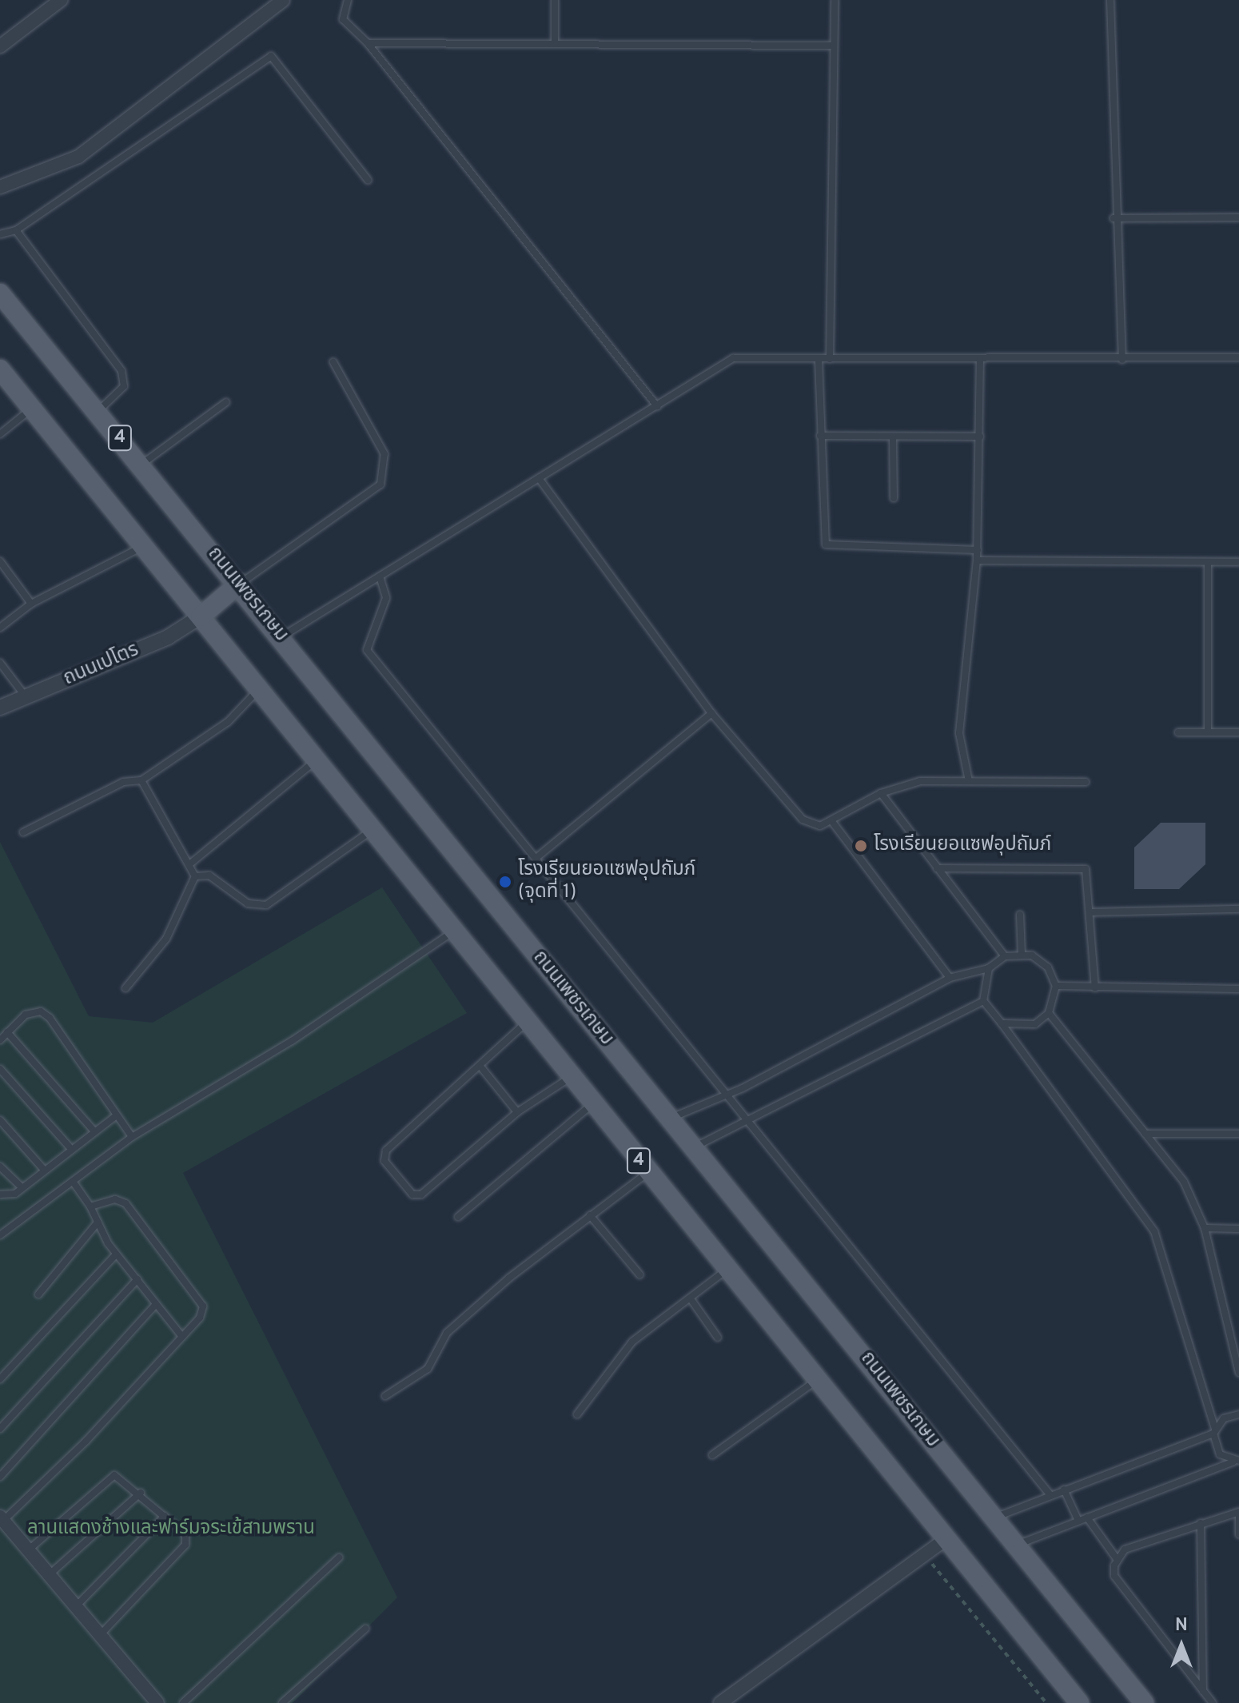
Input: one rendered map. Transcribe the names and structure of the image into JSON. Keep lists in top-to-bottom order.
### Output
{
  "streets": {
    "main road": ["4", "ถนนเพชรเกษม"],
    "street": ["ถนนเปโตร"]
  },
  "crossings": [
    ["4", "ถนนเปโตร"]
  ],
  "parks": ["ลานแสดงช้างและฟาร์มจระเข้สามพราน"],
  "places": ["โรงเรียนยอแซฟอุปถัมภ์", "โรงเรียนยอแซฟอุปถัมภ์ (จุดที่ 1)"],
  "north": "top"
}
